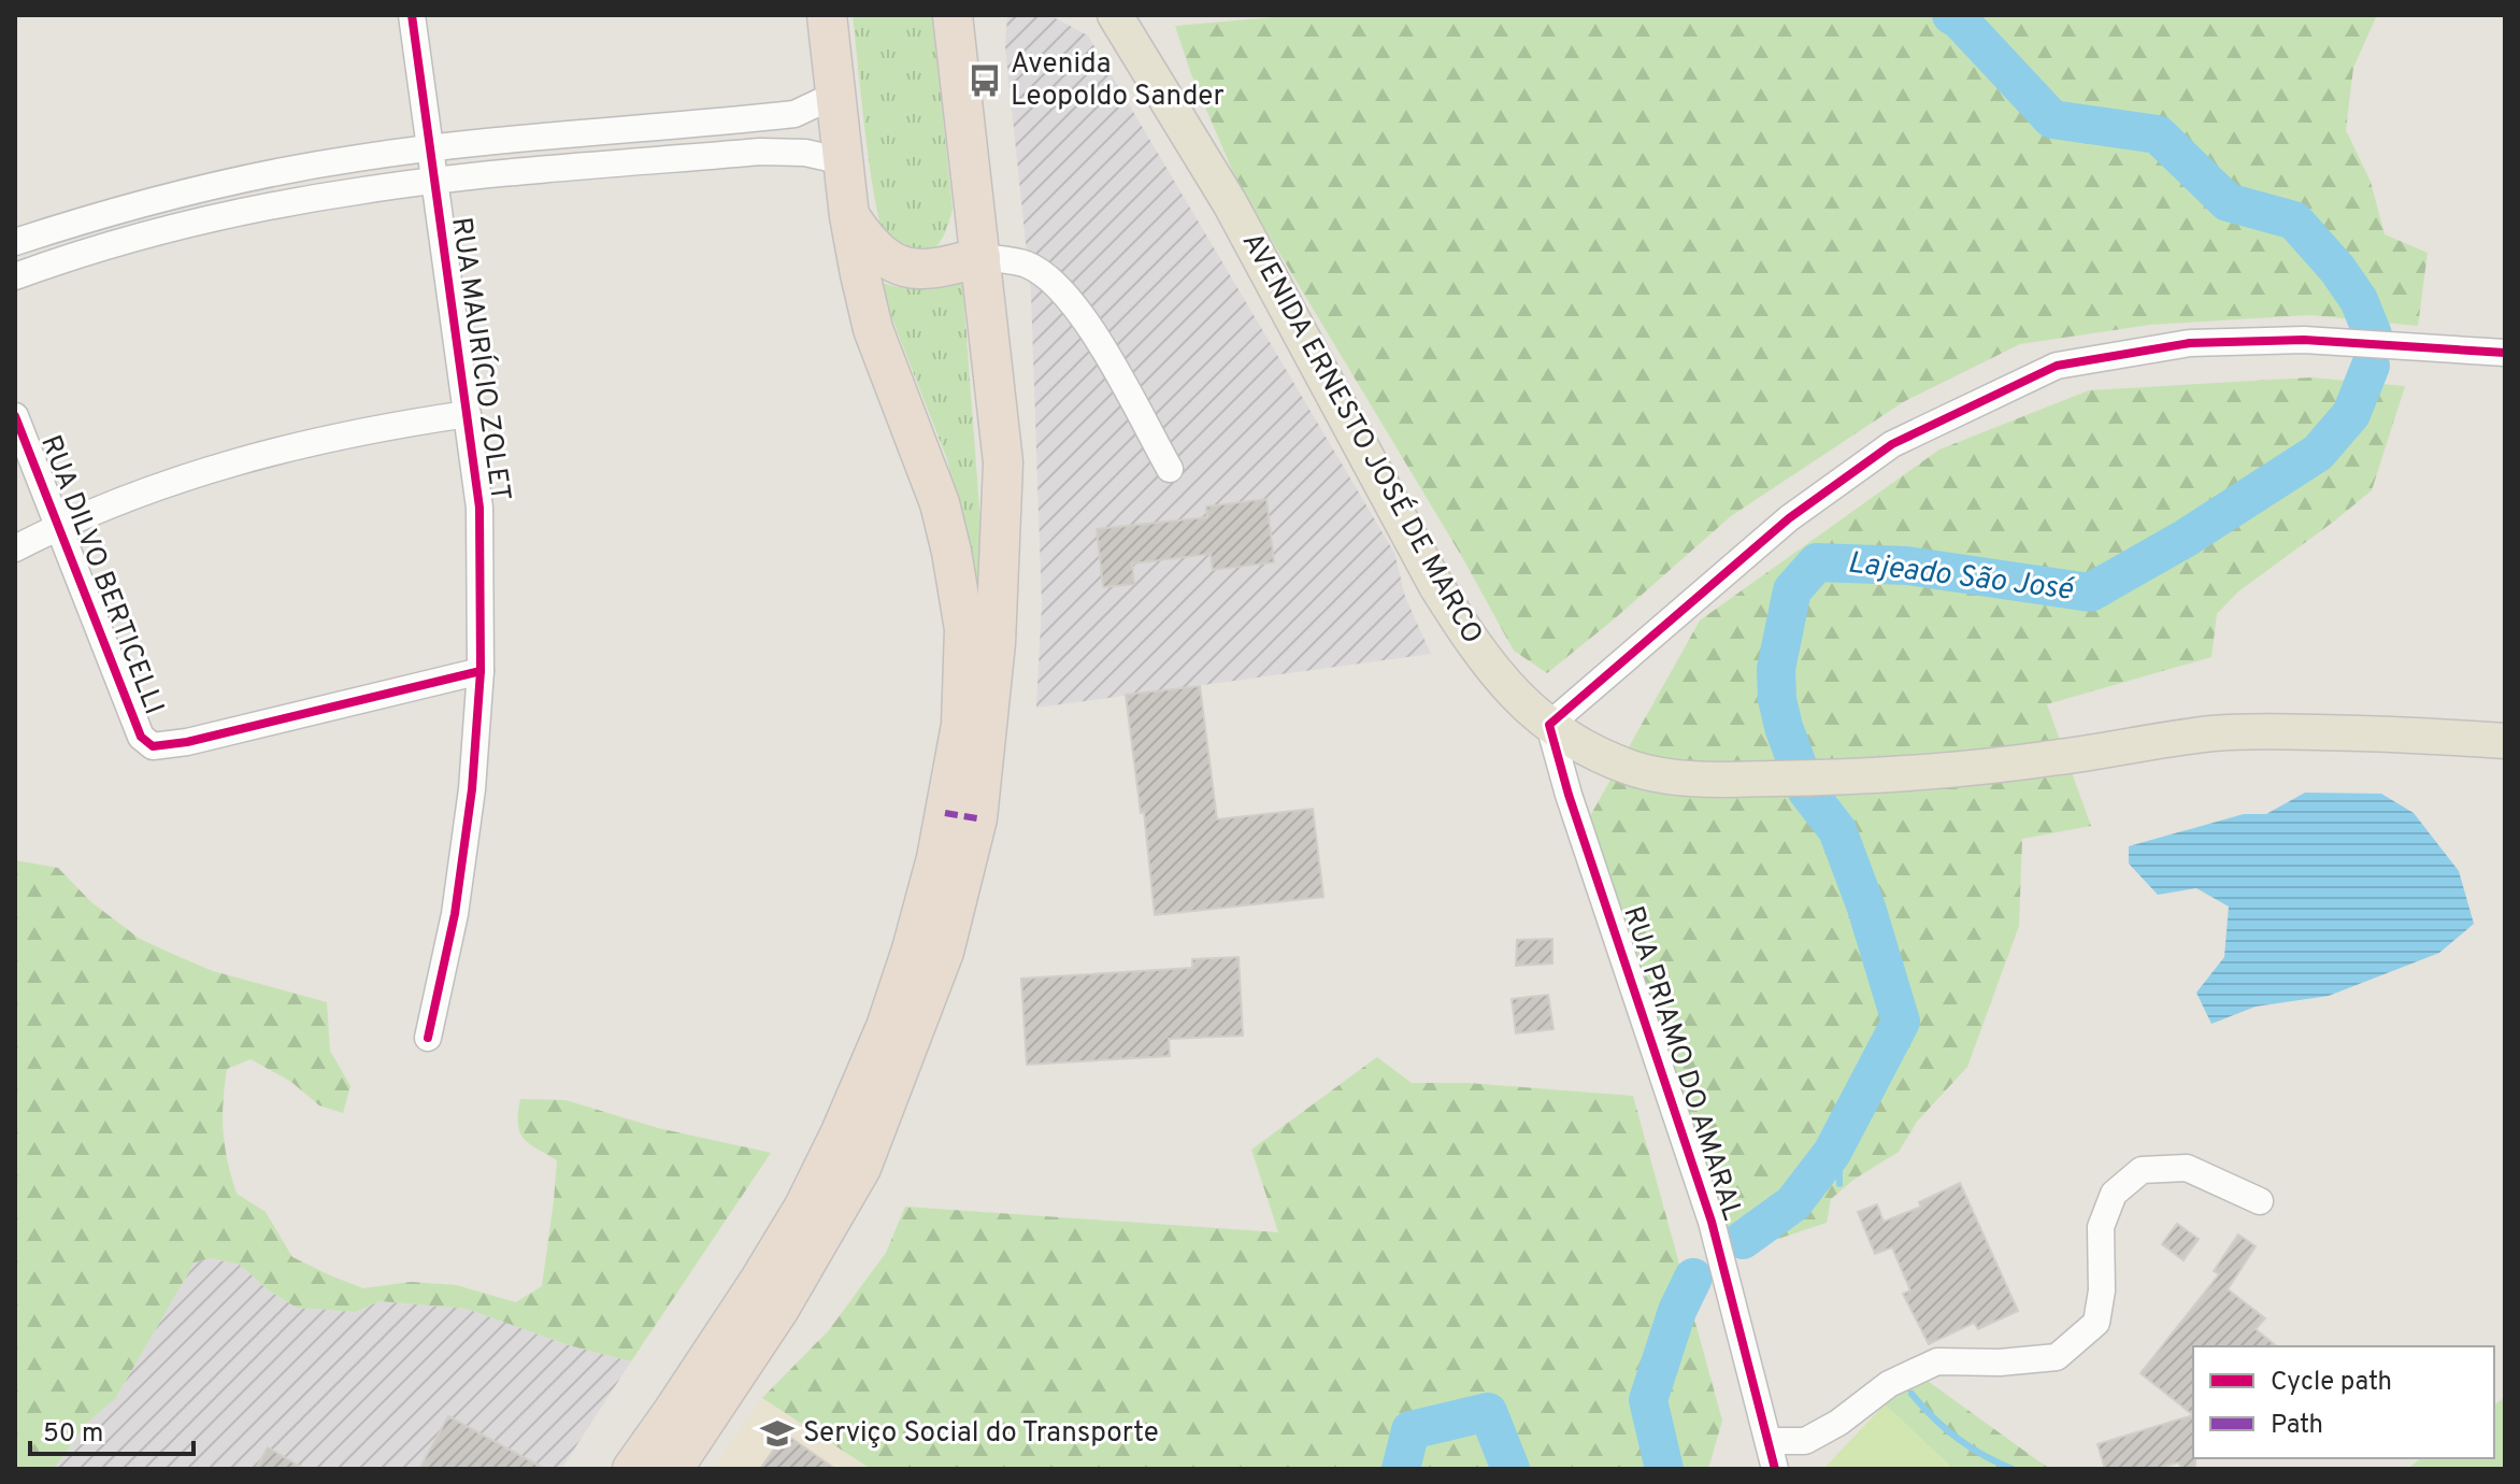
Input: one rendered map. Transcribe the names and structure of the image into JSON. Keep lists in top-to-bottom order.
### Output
{
  "streets": {
    "main road": ["AVENIDA ERNESTO JOSÉ DE MARCO"],
    "street": ["RUA MAURÍCIO ZOLET", "RUA DILVO BERTICELLI", "RUA PRIAMO DO AMARAL"]
  },
  "crossings": [
    ["RUA MAURÍCIO ZOLET", "RUA DILVO BERTICELLI"],
    ["AVENIDA ERNESTO JOSÉ DE MARCO", "RUA PRIAMO DO AMARAL"]
  ],
  "water": ["Lajeado São José"],
  "places": {
    "bus stop": ["Avenida Leopoldo Sander"],
    "school or university": ["Serviço Social do Transporte"]
  },
  "legend": ["Cycle path", "Path"],
  "scale_bar": "50 m"
}
